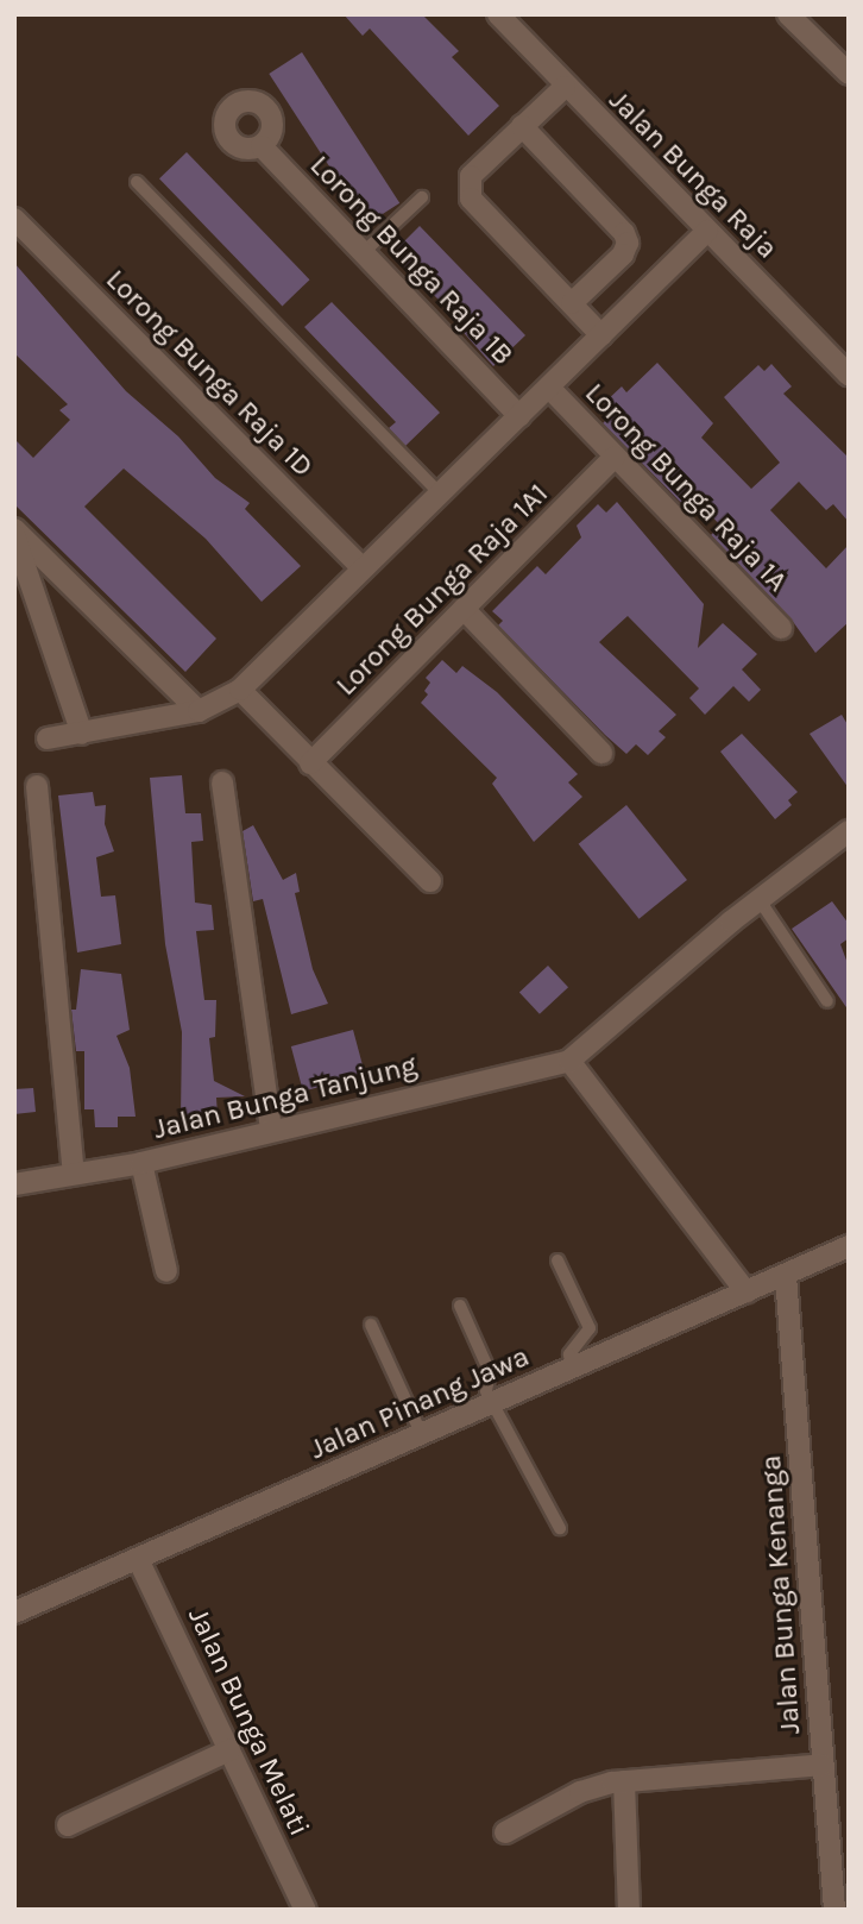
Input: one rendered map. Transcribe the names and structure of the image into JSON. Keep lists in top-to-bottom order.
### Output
{
  "streets": {
    "street": [
      "Jalan Bunga Raja",
      "Lorong Bunga Raja 1B",
      "Lorong Bunga Raja 1D",
      "Lorong Bunga Raja 1A",
      "Lorong Bunga Raja 1A1",
      "Jalan Bunga Tanjung",
      "Jalan Pinang Jawa",
      "Jalan Bunga Kenanga",
      "Jalan Bunga Melati"
    ]
  },
  "crossings": [
    ["Lorong Bunga Raja 1A", "Lorong Bunga Raja 1A1"],
    ["Jalan Pinang Jawa", "Jalan Bunga Kenanga"],
    ["Jalan Pinang Jawa", "Jalan Bunga Melati"]
  ]
}
